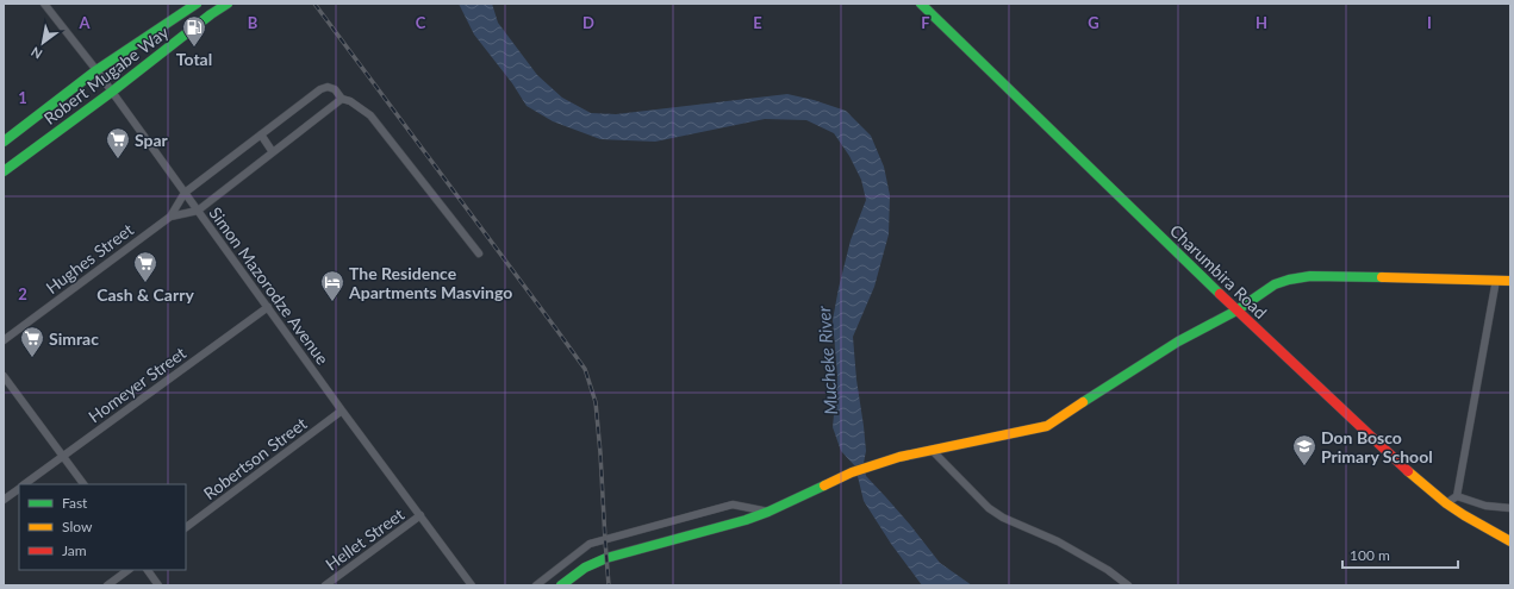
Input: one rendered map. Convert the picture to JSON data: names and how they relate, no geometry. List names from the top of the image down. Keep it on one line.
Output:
{"streets":{"main road":["Robert Mugabe Way","Charumbira Road"],"street":["Hughes Street","Simon Mazorodze Avenue","Homeyer Street","Robertson Street","Hellet Street"]},"crossings":[["Robert Mugabe Way","Simon Mazorodze Avenue"],["Simon Mazorodze Avenue","Homeyer Street"],["Simon Mazorodze Avenue","Robertson Street"],["Simon Mazorodze Avenue","Hellet Street"]],"water":["Mucheke River"],"places":{"fuel station":["Total"],"supermarket":["Spar","Cash & Carry","Simrac"],"hotel":["The Residence Apartments Masvingo"],"school or university":["Don Bosco Primary School"]},"legend":["Fast","Slow","Jam"],"scale_bar":"100 m","north":"bottom left","grid":{"columns":["A","B","C","D","E","F","G","H","I"],"rows":["1","2"]}}
